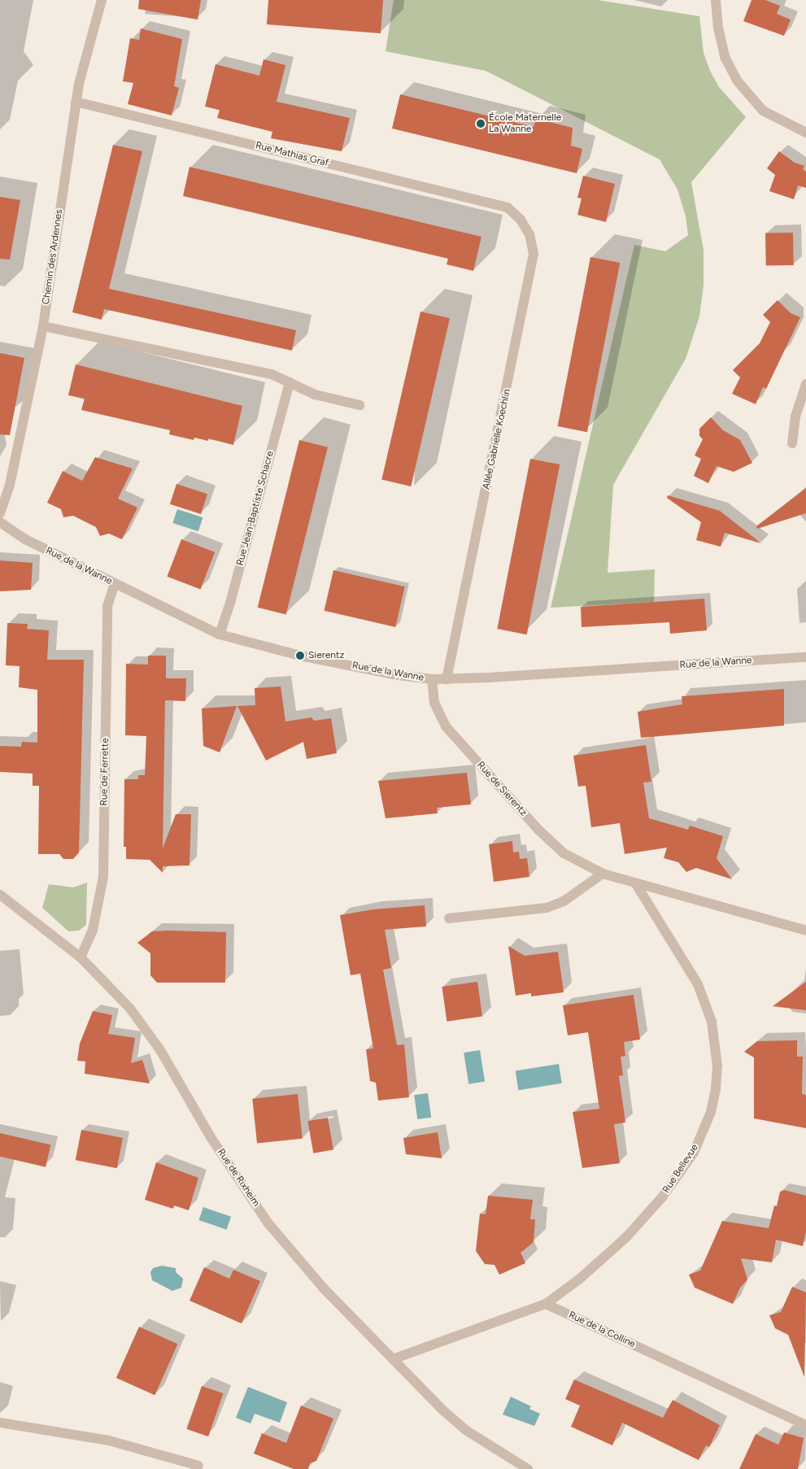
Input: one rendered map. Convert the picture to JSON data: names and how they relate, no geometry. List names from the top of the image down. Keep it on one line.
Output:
{"streets":{"street":["Rue Mathias Graf","Chemin des Ardennes","Allée Gabrielle Koechlin","Rue Jean-Baptiste Schacre","Rue de la Wanne","Rue de Ferrette","Rue de Sierentz","Rue Bellevue","Rue de Rixheim","Rue de la Colline"]},"crossings":[["Rue Mathias Graf","Chemin des Ardennes"],["Rue Mathias Graf","Allée Gabrielle Koechlin"],["Allée Gabrielle Koechlin","Rue de la Wanne"],["Rue Jean-Baptiste Schacre","Rue de la Wanne"],["Rue de la Wanne","Rue de Ferrette"],["Rue de la Wanne","Rue de Sierentz"],["Rue de Ferrette","Rue de Rixheim"],["Rue de Sierentz","Rue Bellevue"],["Rue Bellevue","Rue de la Colline"]],"places":["École Maternelle La Wanne","Sierentz"]}
